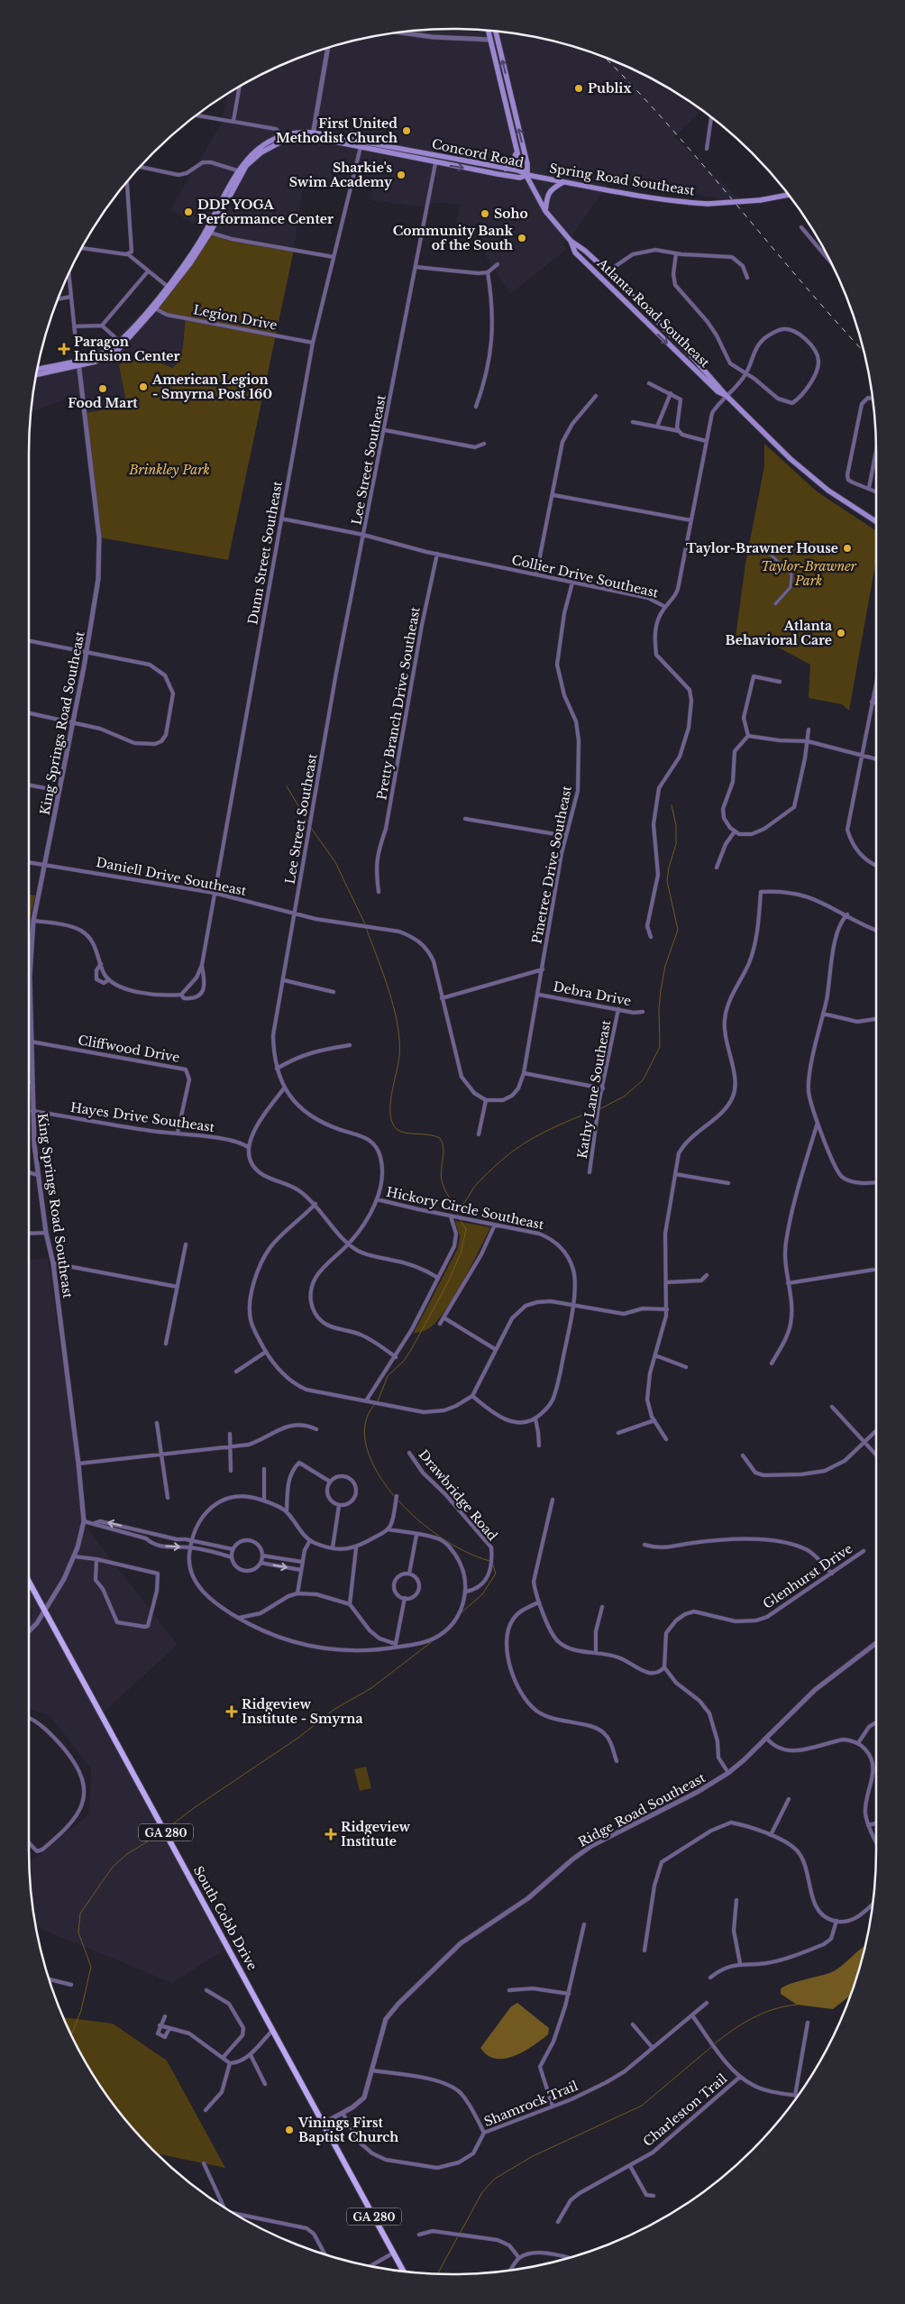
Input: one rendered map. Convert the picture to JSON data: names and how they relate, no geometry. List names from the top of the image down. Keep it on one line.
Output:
{"streets":{"main road":["Concord Road","Spring Road Southeast","Atlanta Road Southeast","GA 280","South Cobb Drive"],"street":["Legion Drive","Lee Street Southeast","Dunn Street Southeast","Collier Drive Southeast","Pretty Branch Drive Southeast","King Springs Road Southeast","Pinetree Drive Southeast","Daniell Drive Southeast","Debra Drive","Cliffwood Drive","Kathy Lane Southeast","Hayes Drive Southeast","Hickory Circle Southeast","Drawbridge Road","Glenhurst Drive","Ridge Road Southeast","Shamrock Trail","Charleston Trail"]},"crossings":[["Concord Road","Spring Road Southeast"],["Concord Road","Atlanta Road Southeast"],["Concord Road","Lee Street Southeast"],["Concord Road","Dunn Street Southeast"],["Spring Road Southeast","Atlanta Road Southeast"],["Atlanta Road Southeast","Collier Drive Southeast"],["Legion Drive","Dunn Street Southeast"],["Lee Street Southeast","Collier Drive Southeast"],["Lee Street Southeast","Daniell Drive Southeast"],["Lee Street Southeast","Hickory Circle Southeast"],["Dunn Street Southeast","Collier Drive Southeast"],["Dunn Street Southeast","King Springs Road Southeast"],["Dunn Street Southeast","Daniell Drive Southeast"],["Collier Drive Southeast","Pretty Branch Drive Southeast"],["Collier Drive Southeast","Pinetree Drive Southeast"],["King Springs Road Southeast","Daniell Drive Southeast"],["King Springs Road Southeast","Cliffwood Drive"],["King Springs Road Southeast","Hayes Drive Southeast"],["King Springs Road Southeast","South Cobb Drive"],["Pinetree Drive Southeast","Daniell Drive Southeast"],["Pinetree Drive Southeast","Debra Drive"],["Debra Drive","Kathy Lane Southeast"],["Cliffwood Drive","Hayes Drive Southeast"],["Ridge Road Southeast","South Cobb Drive"],["Ridge Road Southeast","Shamrock Trail"]],"parks":["Brinkley Park","Taylor-Brawner Park"],"places":{"other":["Publix","First United Methodist Church","Sharkie's Swim Academy","DDP YOGA Performance Center","Soho","Community Bank of the South","American Legion - Smyrna Post 160","Food Mart","Taylor-Brawner House","Atlanta Behavioral Care","Vinings First Baptist Church"],"health":["Paragon Infusion Center","Ridgeview Institute - Smyrna","Ridgeview Institute"]}}
